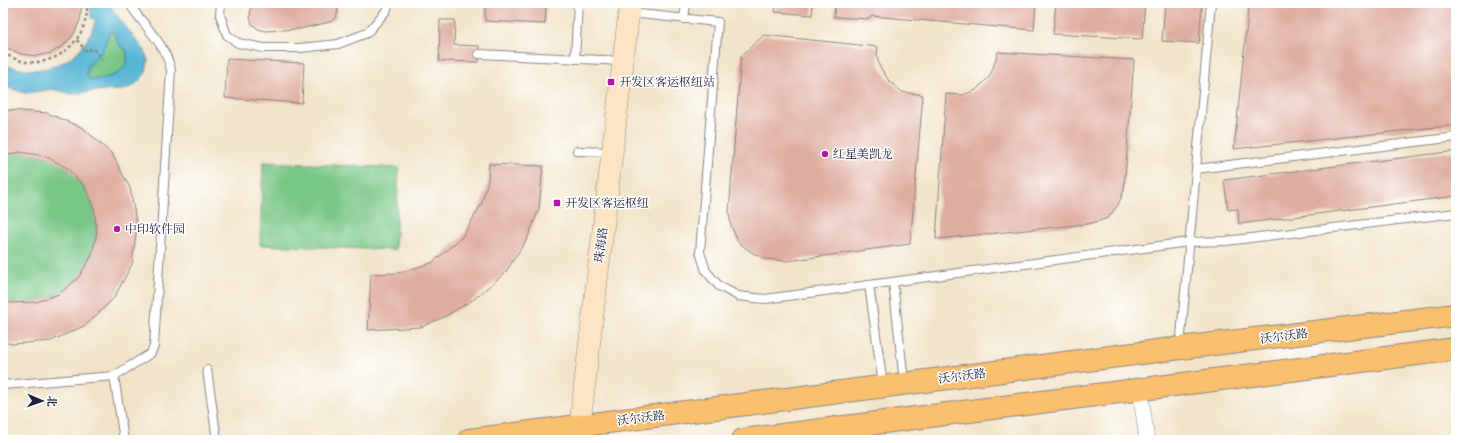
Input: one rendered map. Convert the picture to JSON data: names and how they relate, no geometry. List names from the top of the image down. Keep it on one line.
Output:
{"streets":{"highway":["沃尔沃路"],"main road":["珠海路"]},"crossings":[["珠海路","沃尔沃路"]],"places":{"transit":["开发区客运枢纽站","开发区客运枢纽"],"other":["红星美凯龙","中印软件园"]},"north":"right"}
